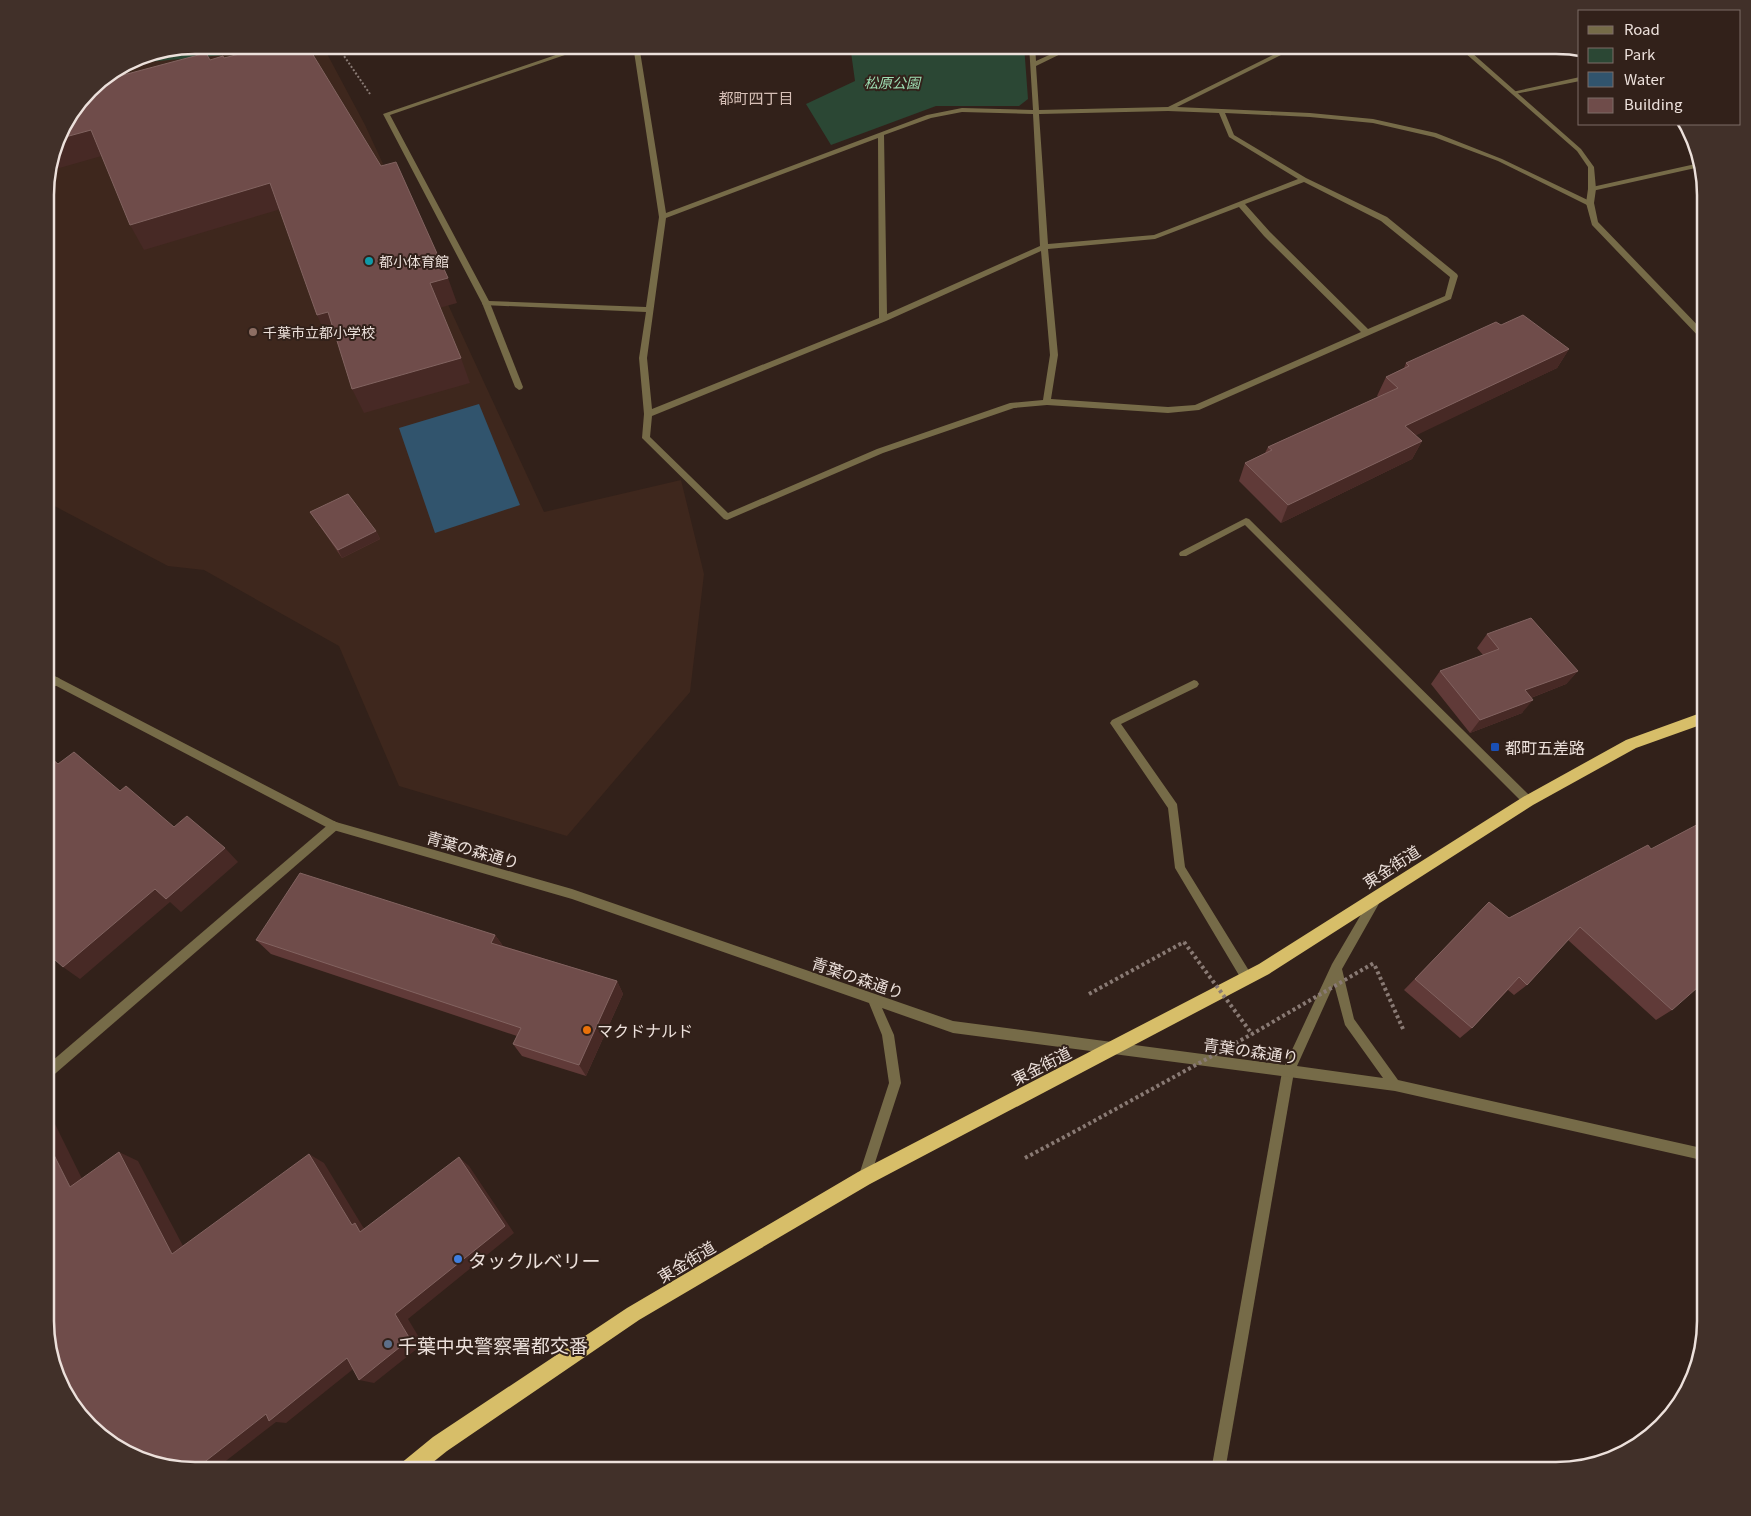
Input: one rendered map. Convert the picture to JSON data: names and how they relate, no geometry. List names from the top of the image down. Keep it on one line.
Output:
{"streets":{"highway":["東金街道"],"street":["青葉の森通り"]},"crossings":[["青葉の森通り","東金街道"]],"districts":["都町四丁目"],"parks":["松原公園"],"places":{"other":["都小体育館","千葉市立都小学校","マクドナルド","タックルベリー","千葉中央警察署都交番"],"transit":["都町五差路"]},"legend":["Road","Park","Water","Building"]}
